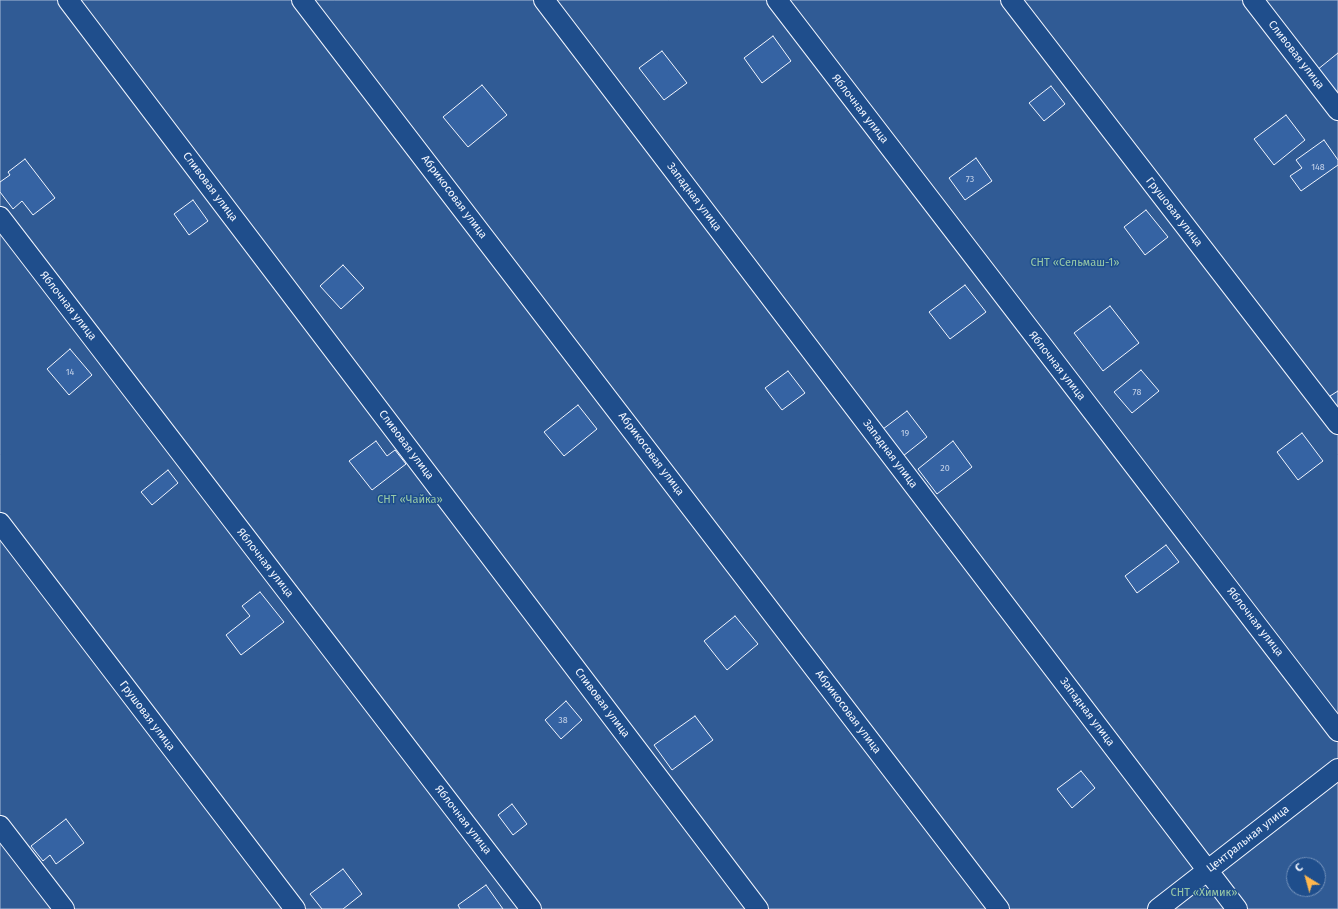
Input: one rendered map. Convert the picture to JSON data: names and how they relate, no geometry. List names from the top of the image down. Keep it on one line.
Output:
{"streets":{"street":["Сливовая улица","Яблочная улица","Абрикосовая улица","Западная улица","Грушовая улица","Центральная улица"]},"crossings":[["Западная улица","Центральная улица"]],"parks":["СНТ «Сельмаш-1»","СНТ «Чайка»","СНТ «Химик»"],"house_numbers":["148","73","14","78","19","20","38"],"north":"top left"}
